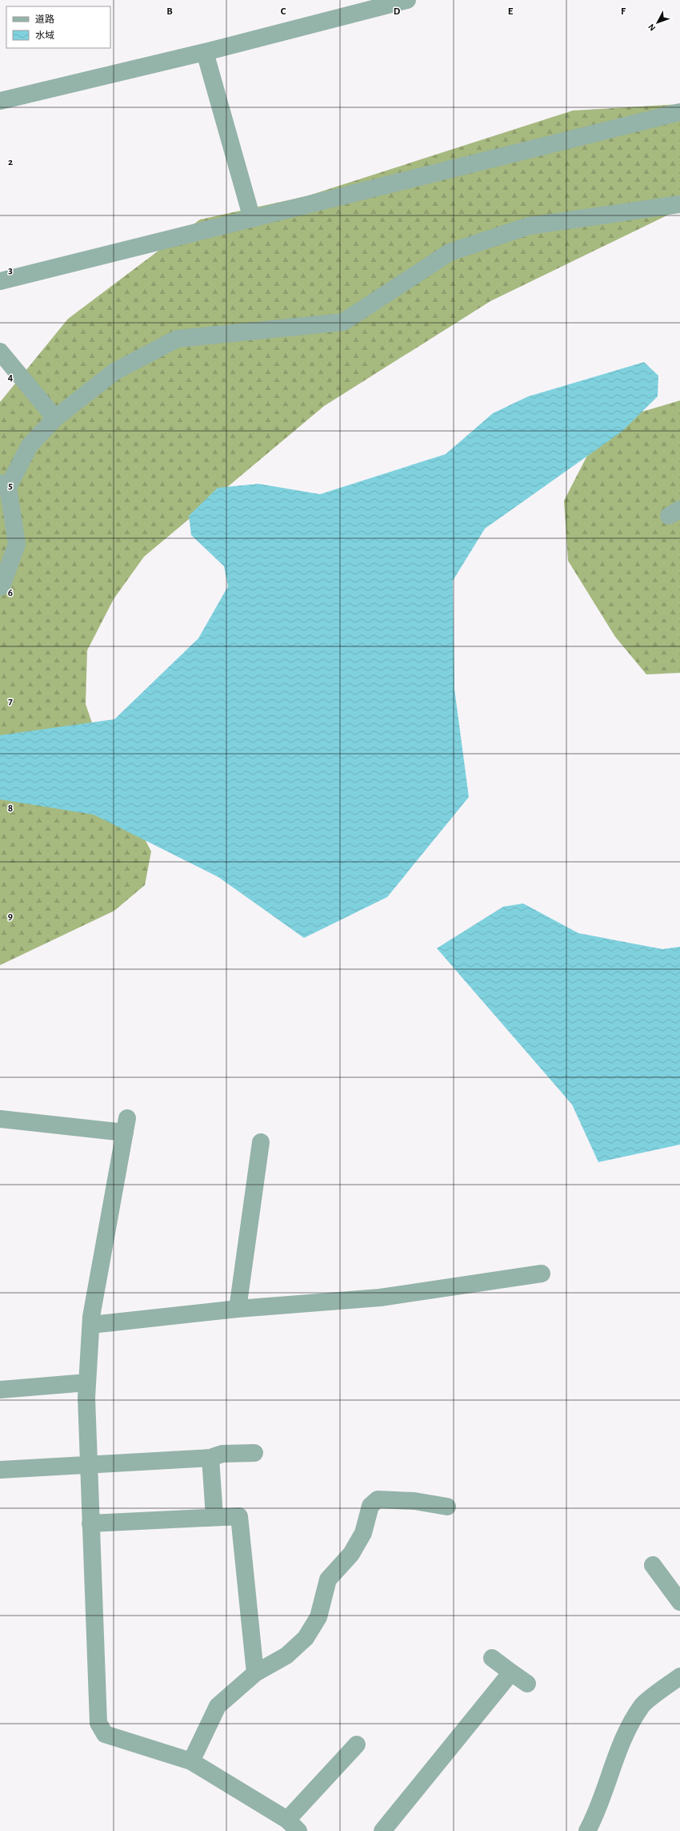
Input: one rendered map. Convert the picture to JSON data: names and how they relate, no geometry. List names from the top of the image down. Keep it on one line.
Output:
{"legend":["道路","水域"],"north":"bottom left","grid":{"columns":["B","C","D","E","F"],"rows":["2","3","4","5","6","7","8","9"]}}
